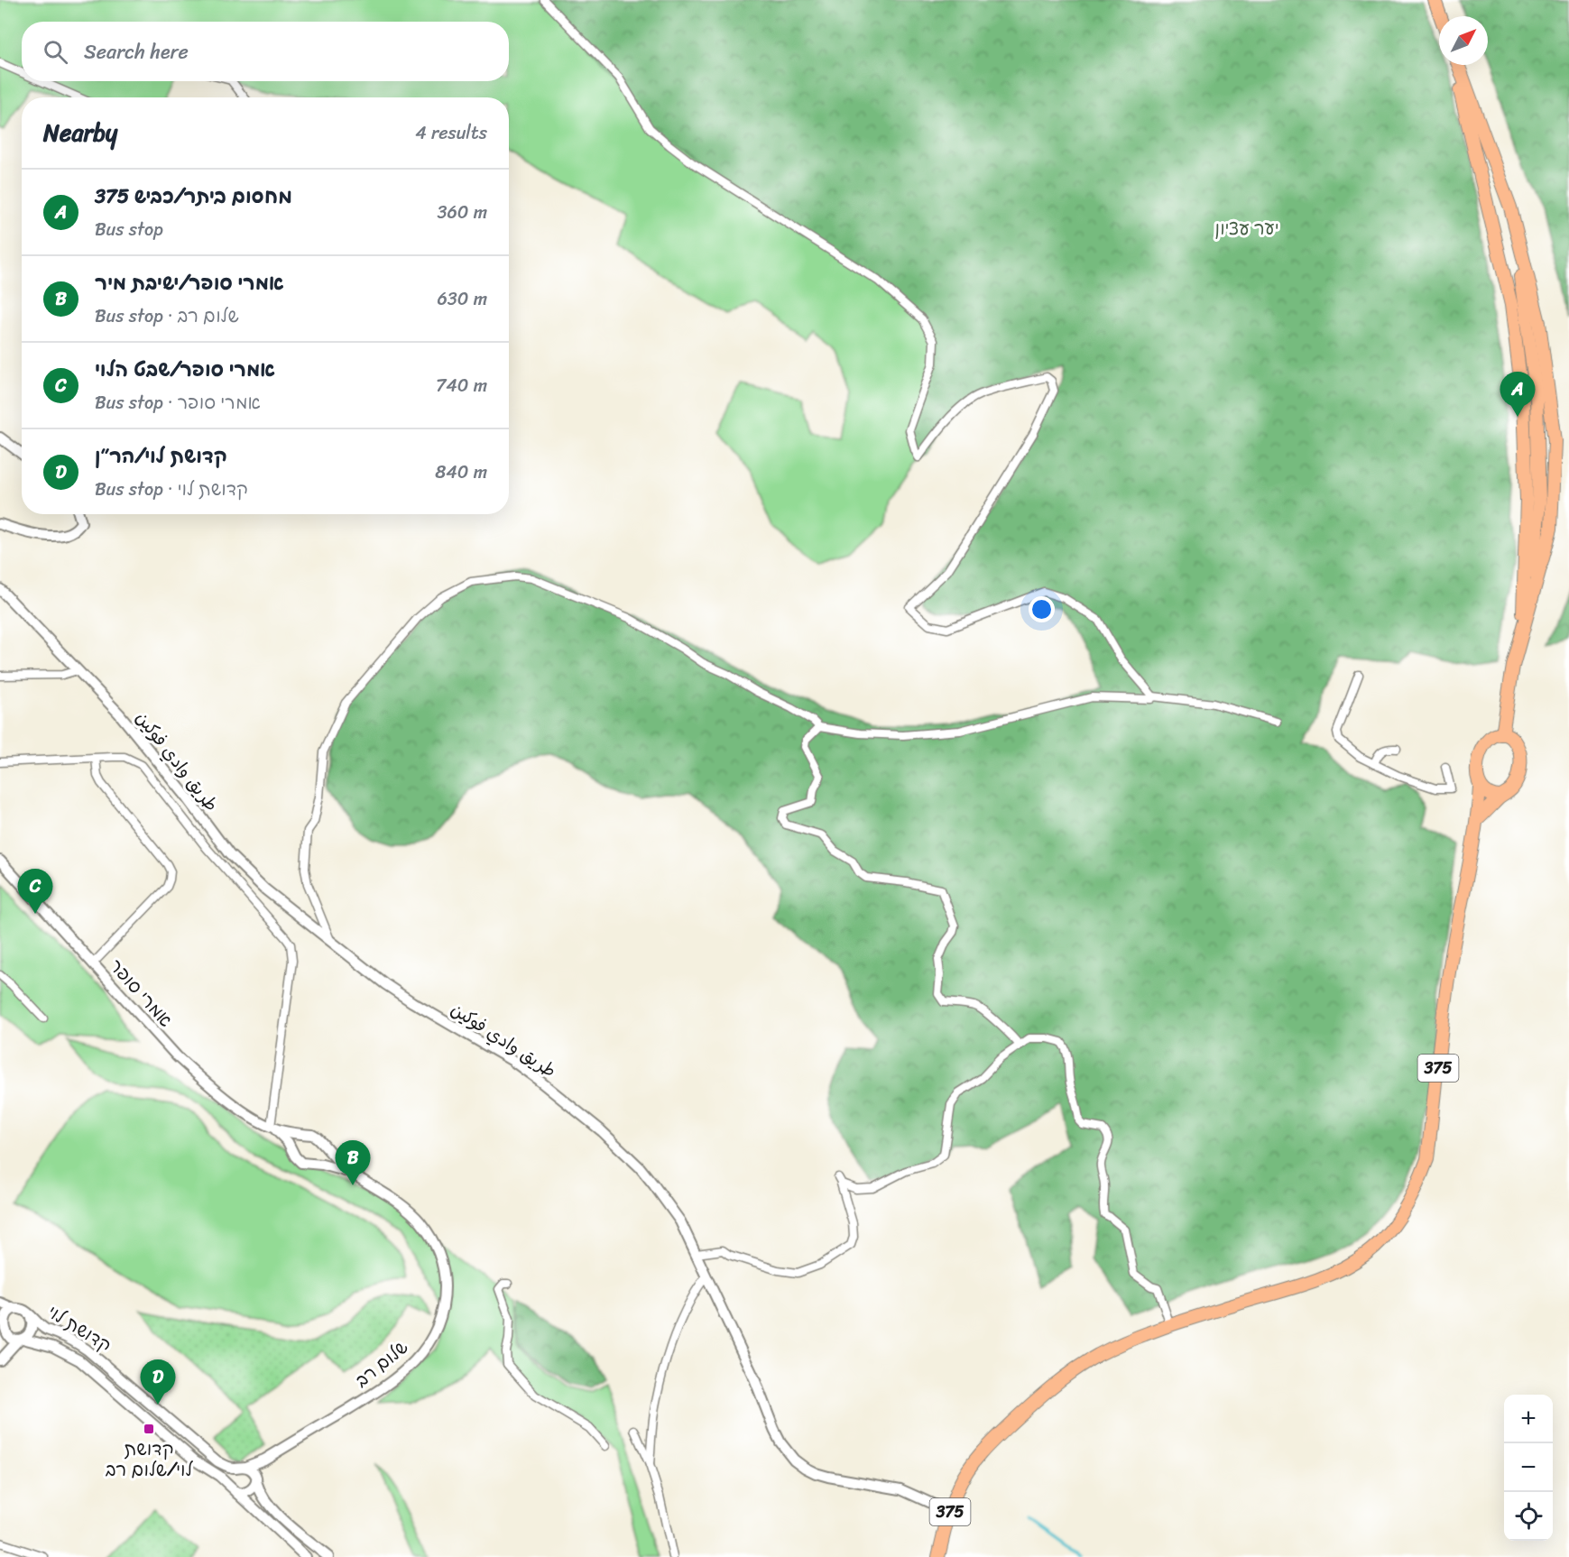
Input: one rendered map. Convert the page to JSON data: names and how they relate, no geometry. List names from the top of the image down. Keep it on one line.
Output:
{"streets":{"main road":["375"],"street":["طريق وادي فوکين","אמרי סופר","קדושת לוי","שלום רב"]},"crossings":[["طريق وادي فوکين","375"],["קדושת לוי","שלום רב"]],"parks":["יער עציון"],"places":{"transit":["קדושת לוי/שלום רב"]},"north":"top right","page":{"search":"Search here","heading":["Nearby","4 results"],"list":[{"mark":"A","name":"מחסום ביתר/כביש 375","note":"Bus stop","value":"360 m"},{"mark":"B","name":"אמרי סופר/ישיבת מיר","note":"Bus stop · שלום רב","value":"630 m"},{"mark":"C","name":"אמרי סופר/שבט הלוי","note":"Bus stop · אמרי סופר","value":"740 m"},{"mark":"D","name":"קדושת לוי/הר״ן","note":"Bus stop · קדושת לוי","value":"840 m"}],"pins":["A","C","B","D"],"map_buttons":["+","−"]}}
